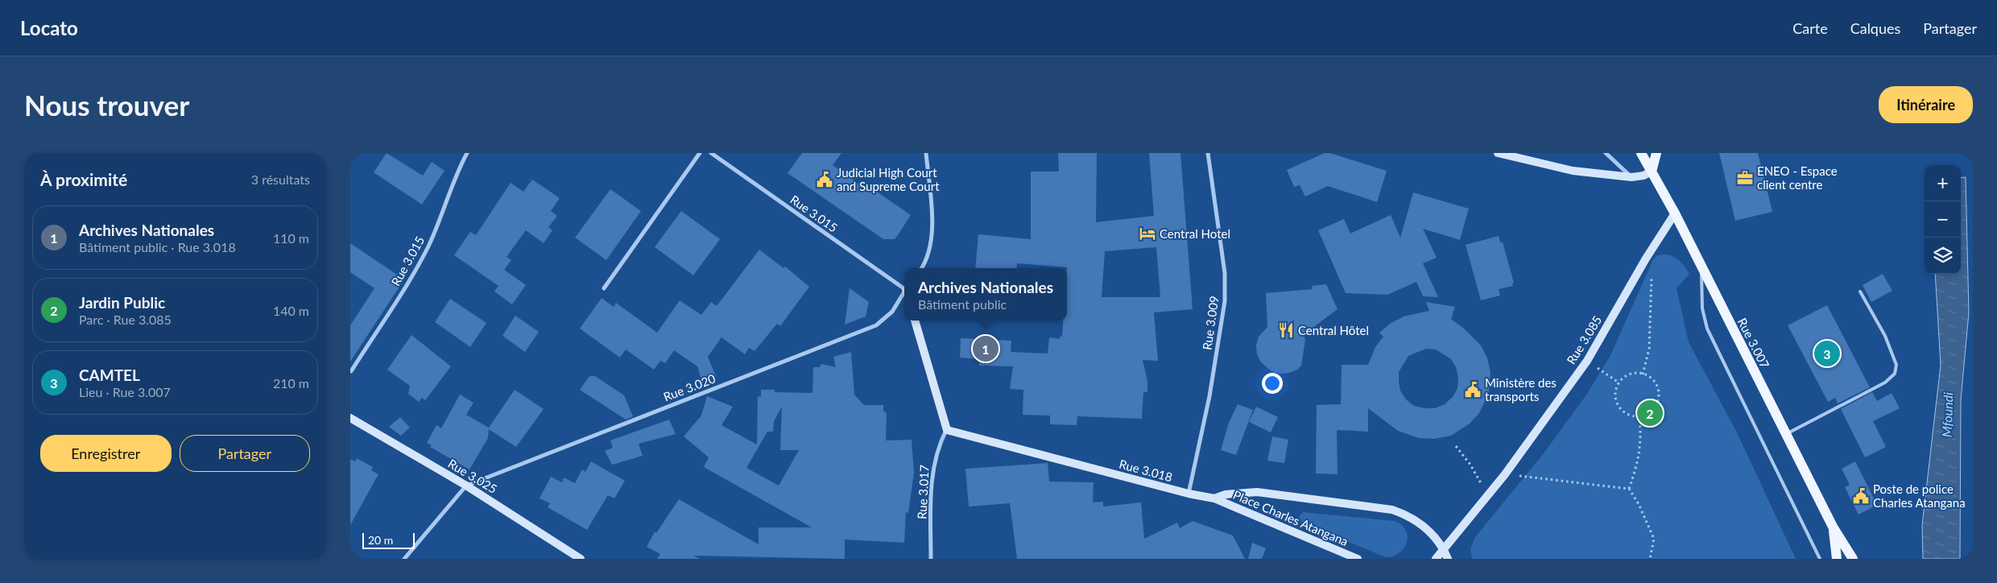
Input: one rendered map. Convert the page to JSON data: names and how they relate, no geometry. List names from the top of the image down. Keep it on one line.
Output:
{"streets":{"main road":["Rue 3.007"],"street":["Rue 3.015","Rue 3.009","Rue 3.085","Rue 3.020","Rue 3.018","Rue 3.025","Rue 3.017","Place Charles Atangana"]},"crossings":[["Rue 3.009","Rue 3.018"],["Rue 3.085","Rue 3.007"],["Rue 3.085","Rue 3.018"],["Rue 3.020","Rue 3.025"],["Rue 3.018","Rue 3.017"],["Rue 3.018","Place Charles Atangana"]],"water":["Mfoundi"],"places":{"office":["ENEO - Espace client centre"],"public building":["Judicial High Court and Supreme Court","Ministère des transports","Poste de police Charles Atangana"],"hotel":["Central Hotel"],"restaurant":["Central Hôtel"]},"scale_bar":"20 m","page":{"header":"Locato","nav":["Carte","Calques","Partager"],"buttons":["Itinéraire",["Enregistrer","Partager"]],"title":"Nous trouver","heading":["À proximité","3 résultats"],"map_buttons":["+","−"],"list":[{"mark":"1","name":"Archives Nationales","note":"Bâtiment public · Rue 3.018","value":"110 m"},{"mark":"2","name":"Jardin Public","note":"Parc · Rue 3.085","value":"140 m"},{"mark":"3","name":"CAMTEL","note":"Lieu · Rue 3.007","value":"210 m"}],"popup":["Archives Nationales","Bâtiment public"],"pins":["1","3","2"],"scale":"20 m"}}
